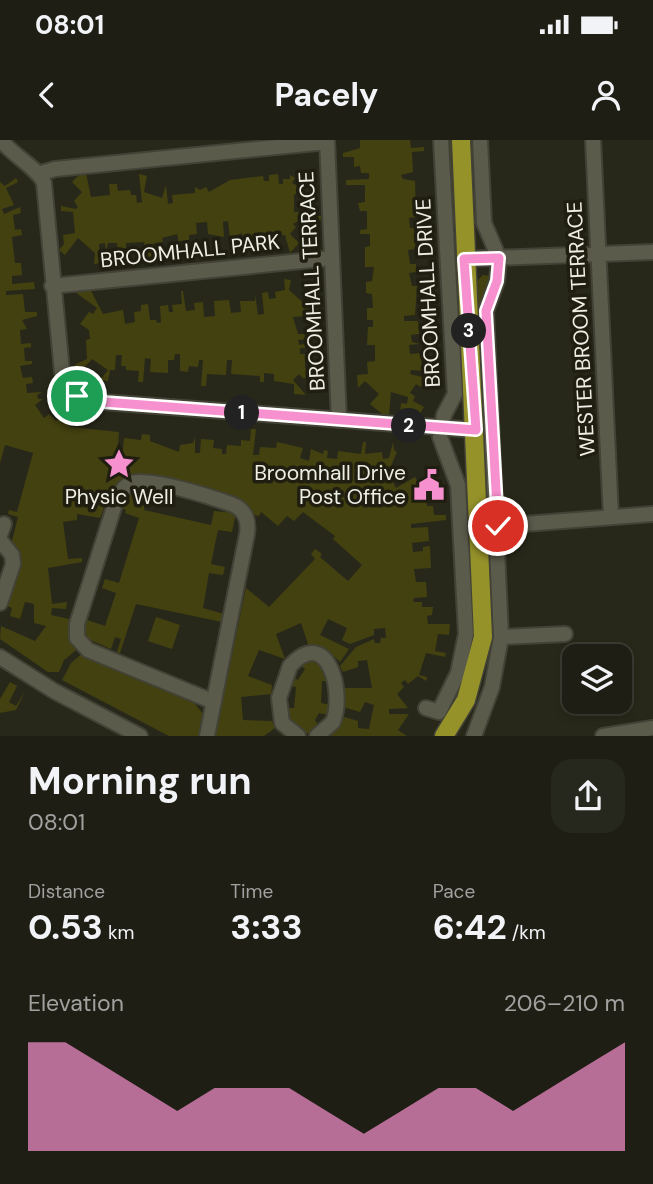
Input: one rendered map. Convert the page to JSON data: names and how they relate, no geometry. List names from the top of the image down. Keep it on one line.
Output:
{"streets":{"street":["BROOMHALL PARK","BROOMHALL TERRACE","BROOMHALL DRIVE","WESTER BROOM TERRACE"]},"crossings":[["BROOMHALL PARK","BROOMHALL TERRACE"]],"places":{"place":["Physic Well"],"public building":["Broomhall Drive Post Office"]},"page":{"status":"08:01","header":"Pacely","pins":["3","1","2"],"heading":["Morning run","08:01"],"stats":[["Distance","0.53 km"],["Time","3:33"],["Pace","6:42 /km"]],"chart":["Elevation","206–210 m"]}}
